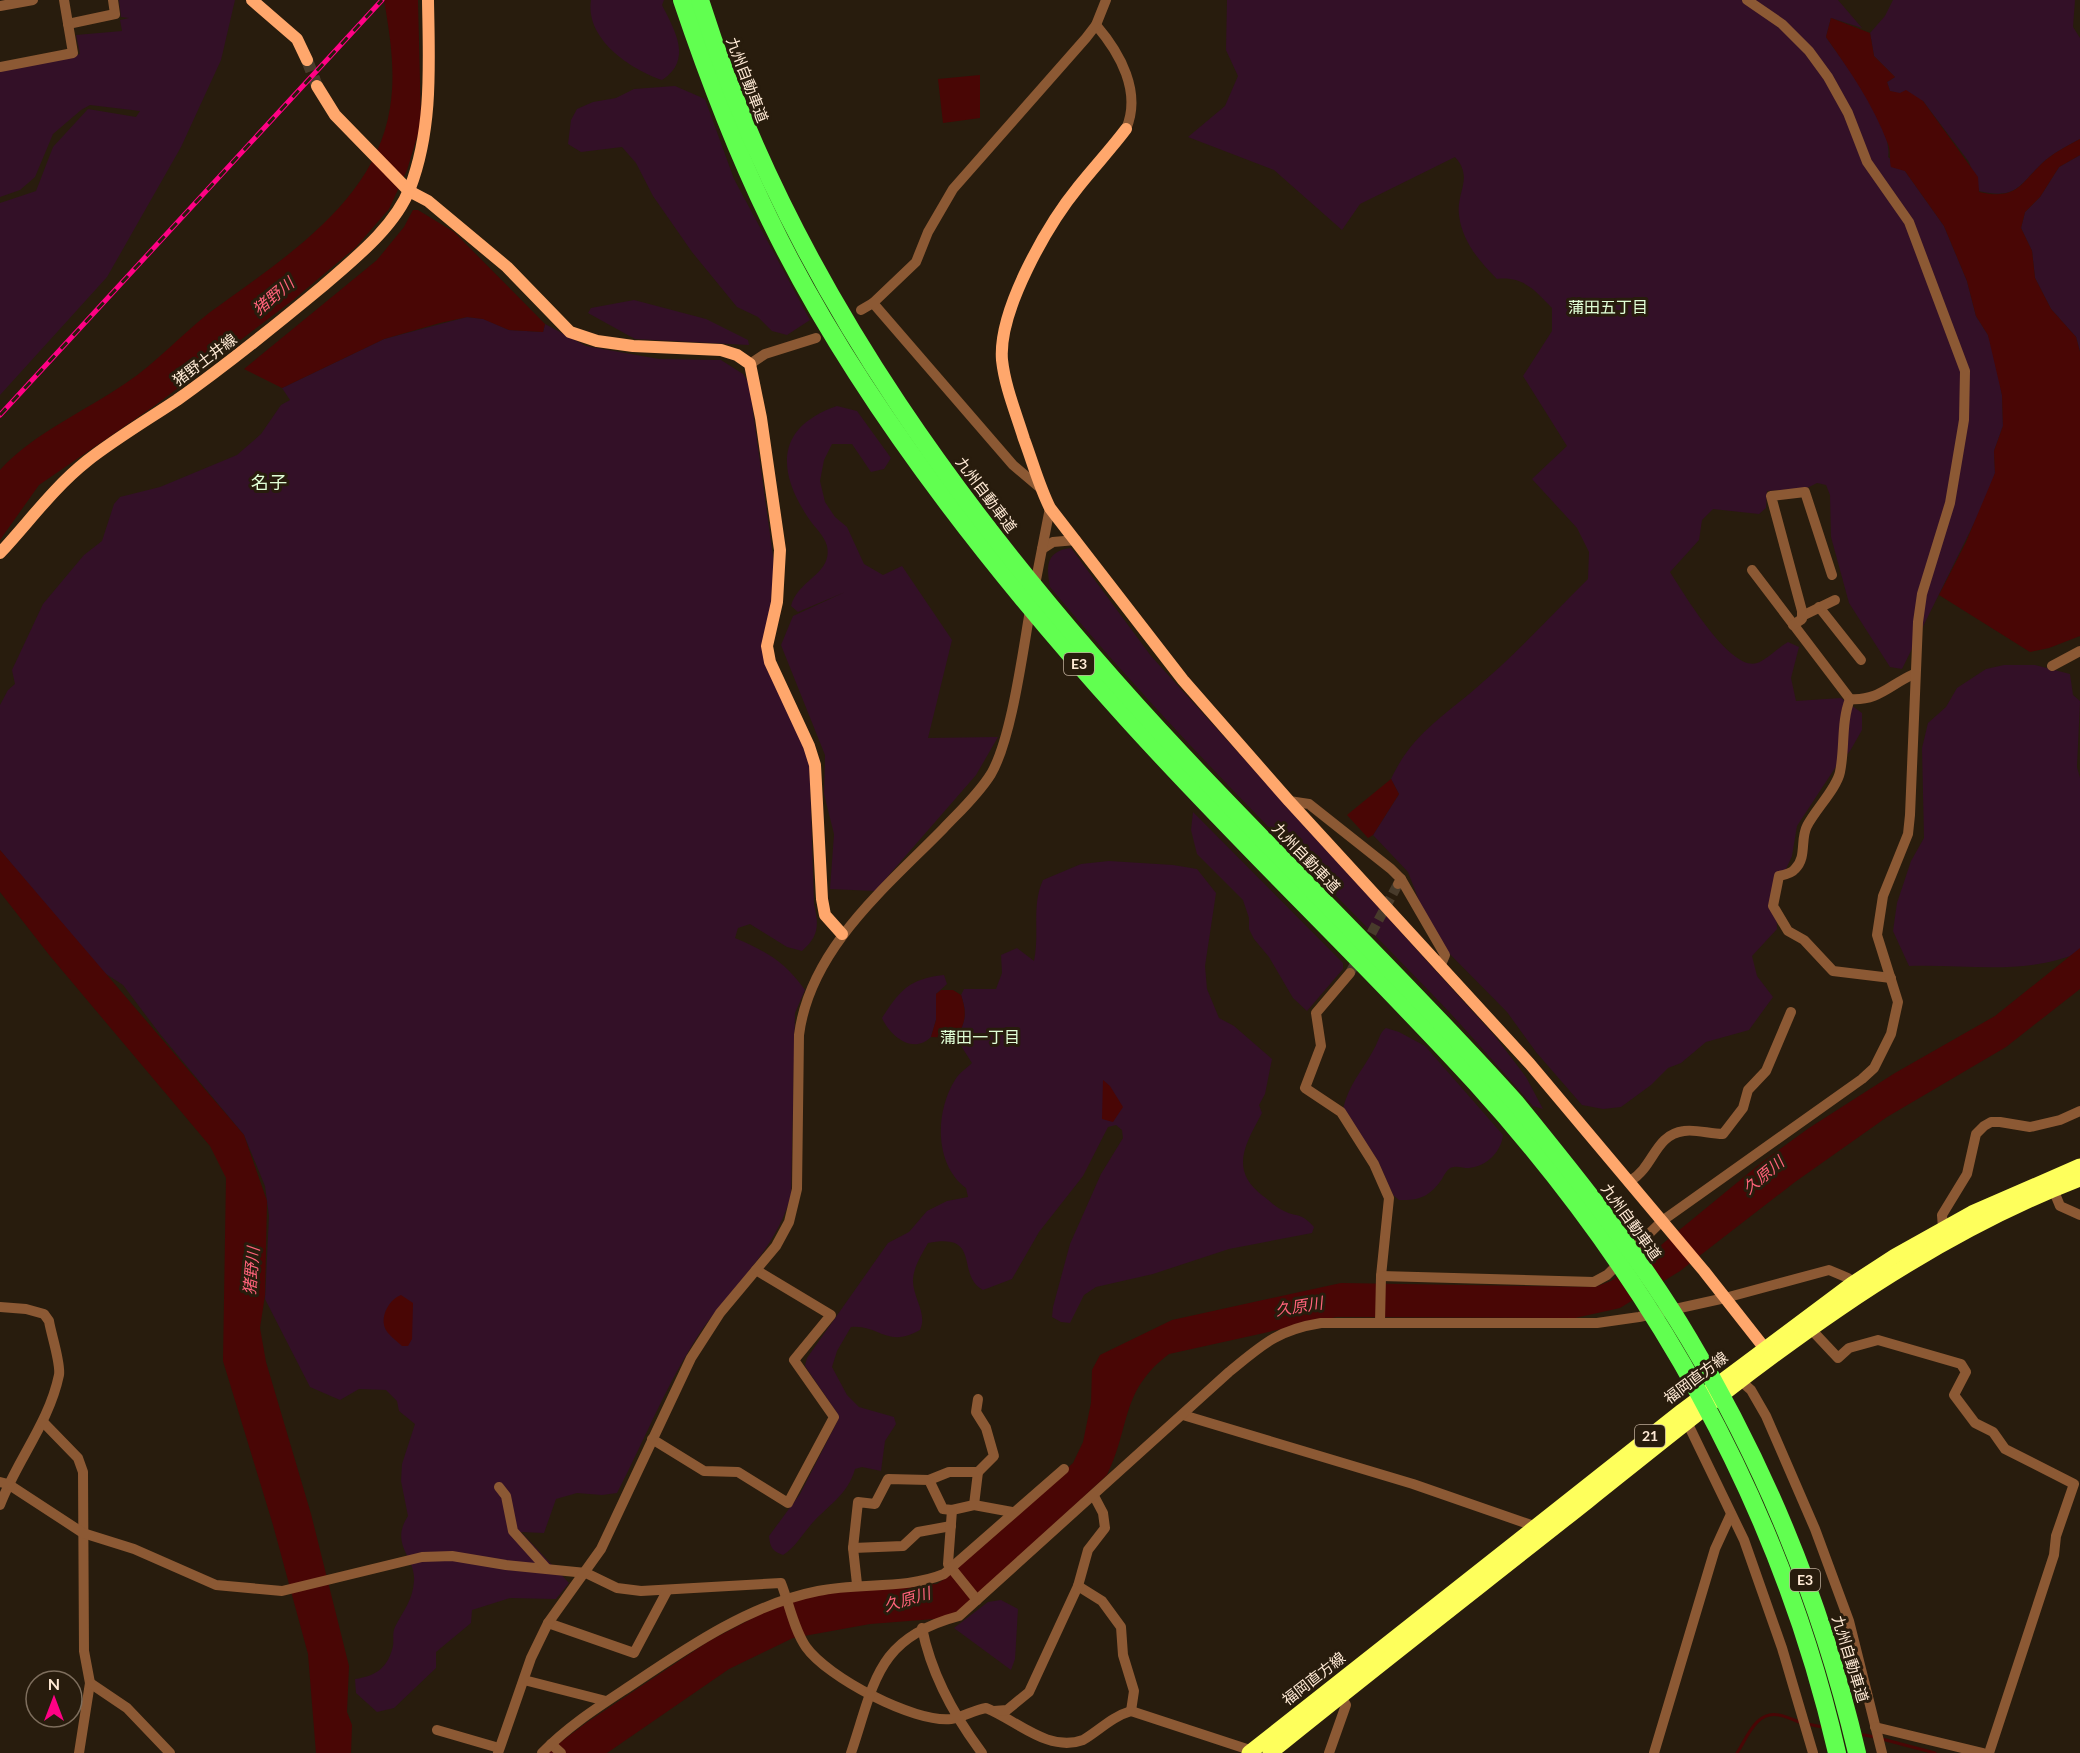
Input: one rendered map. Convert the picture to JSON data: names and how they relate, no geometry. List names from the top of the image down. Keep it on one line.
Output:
{"streets":{"highway":["九州自動車道","E3"],"main road":["福岡直方線","21"],"street":["猪野土井線"]},"districts":["蒲田五丁目","名子","蒲田一丁目"],"water":["猪野川","久原川"],"north":"top"}
